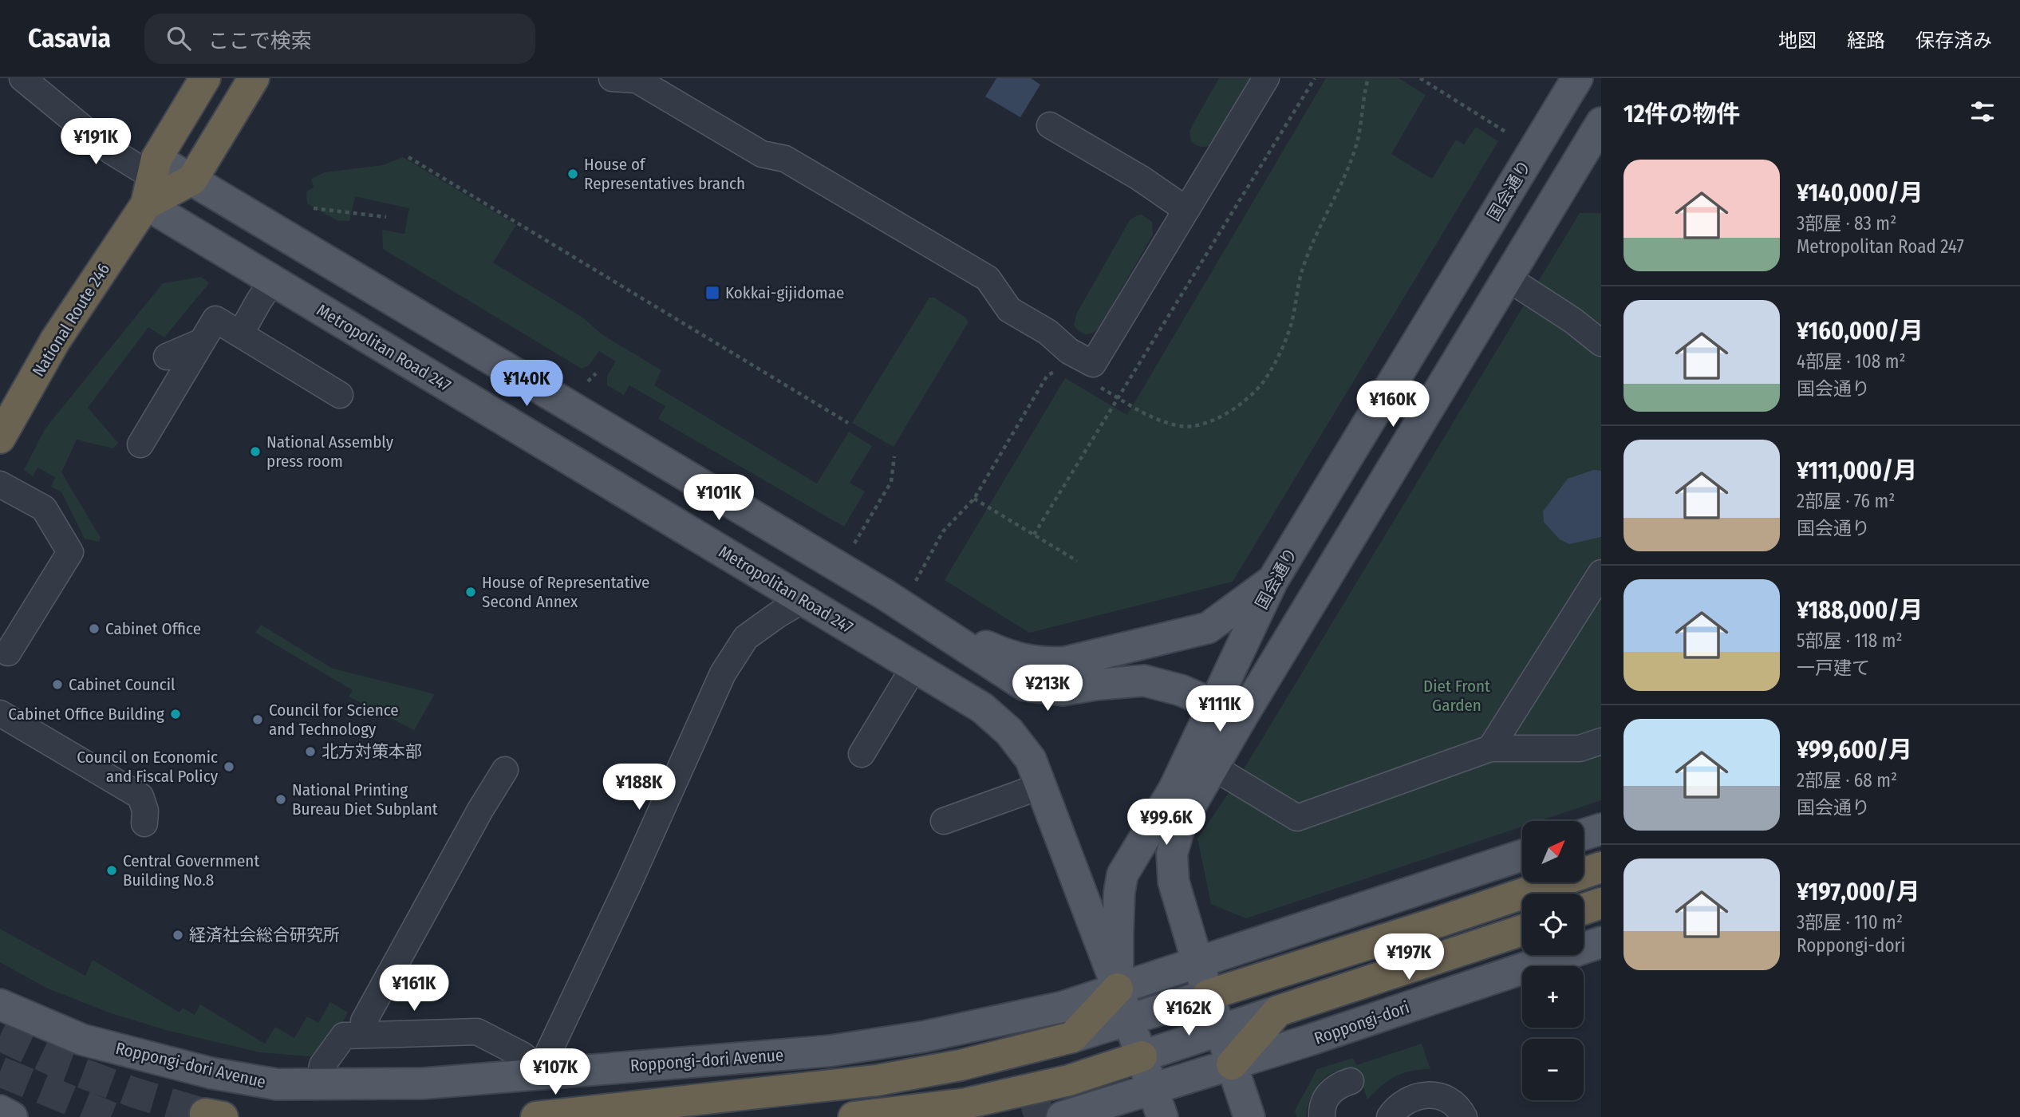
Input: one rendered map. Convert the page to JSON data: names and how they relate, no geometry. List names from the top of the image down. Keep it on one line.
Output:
{"streets":{"highway":["National Route 246"],"main road":["国会通り","Metropolitan Road 247","Roppongi-dori","Roppongi-dori Avenue"]},"crossings":[["国会通り","Metropolitan Road 247"],["国会通り","Roppongi-dori"],["国会通り","Roppongi-dori Avenue"],["National Route 246","Metropolitan Road 247"],["Metropolitan Road 247","Roppongi-dori Avenue"]],"parks":["Diet Front Garden"],"places":{"other":["House of Representatives branch","National Assembly press room","House of Representative Second Annex","Cabinet Office","Cabinet Council","Cabinet Office Building","Council for Science and Technology","北方対策本部","Council on Economic and Fiscal Policy","National Printing Bureau Diet Subplant","Central Government Building No.8","経済社会総合研究所"],"transit":["Kokkai-gijidomae"]},"north":"top right","page":{"header":"Casavia","search":"ここで検索","nav":["地図","経路","保存済み"],"heading":"12件の物件","price":["¥191K","¥140K","¥160K","¥101K","¥213K","¥111K","¥188K","¥99.6K","¥197K","¥161K","¥162K","¥107K"],"list":[{"name":"¥140,000/月","note":"3部屋 · 83 m² · Metropolitan Road 247"},{"name":"¥160,000/月","note":"4部屋 · 108 m² · 国会通り"},{"name":"¥111,000/月","note":"2部屋 · 76 m² · 国会通り"},{"name":"¥188,000/月","note":"5部屋 · 118 m² · 一戸建て"},{"name":"¥99,600/月","note":"2部屋 · 68 m² · 国会通り"},{"name":"¥197,000/月","note":"3部屋 · 110 m² · Roppongi-dori"}],"map_buttons":["+","−"]}}
